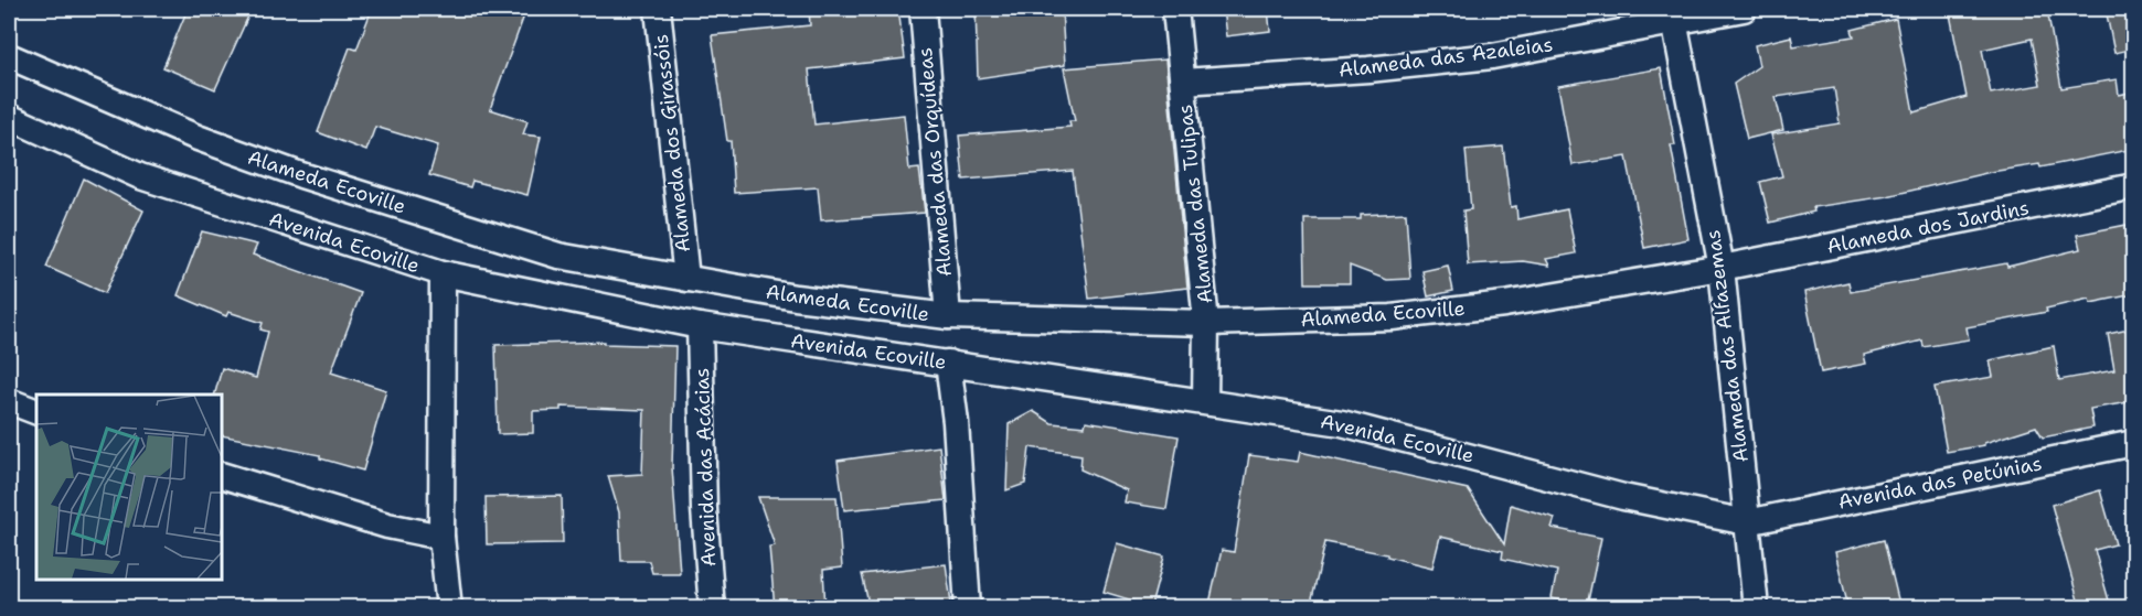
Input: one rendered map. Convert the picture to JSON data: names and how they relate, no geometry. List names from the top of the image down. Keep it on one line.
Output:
{"streets":{"street":["Alameda das Azaleias","Alameda dos Girassóis","Alameda das Orquídeas","Alameda Ecoville","Alameda das Tulipas","Alameda dos Jardins","Avenida Ecoville","Alameda das Alfazemas","Avenida das Acácias","Avenida das Petúnias"]},"crossings":[["Alameda das Azaleias","Alameda das Tulipas"],["Alameda das Azaleias","Alameda das Alfazemas"],["Alameda dos Girassóis","Alameda Ecoville"],["Alameda das Orquídeas","Alameda Ecoville"],["Alameda Ecoville","Alameda das Tulipas"],["Alameda Ecoville","Alameda dos Jardins"],["Alameda Ecoville","Alameda das Alfazemas"],["Alameda das Tulipas","Avenida Ecoville"],["Alameda dos Jardins","Alameda das Alfazemas"],["Avenida Ecoville","Alameda das Alfazemas"],["Avenida Ecoville","Avenida das Acácias"],["Avenida Ecoville","Avenida das Petúnias"],["Alameda das Alfazemas","Avenida das Petúnias"]]}
